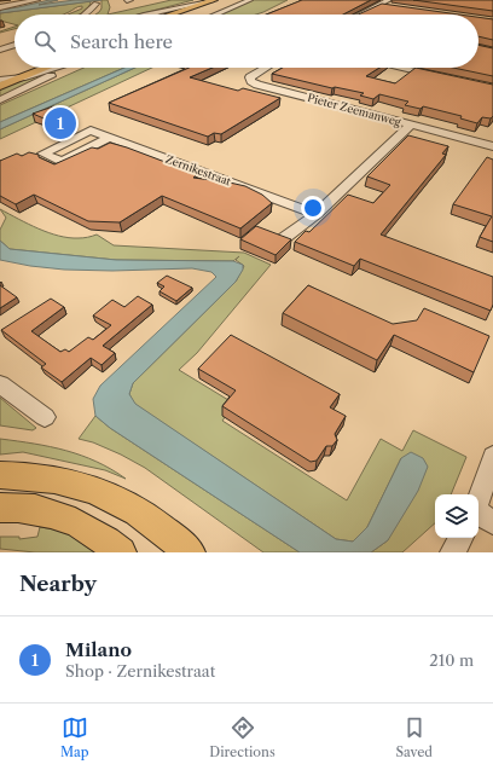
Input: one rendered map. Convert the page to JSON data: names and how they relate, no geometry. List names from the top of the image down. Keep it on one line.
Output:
{"streets":{"street":["Pieter Zeemanweg","Zernikestraat"]},"page":{"search":"Search here","pins":"1","heading":"Nearby","list":[{"mark":"1","name":"Milano","note":"Shop · Zernikestraat","value":"210 m"}],"nav":["Map","Directions","Saved"]}}
